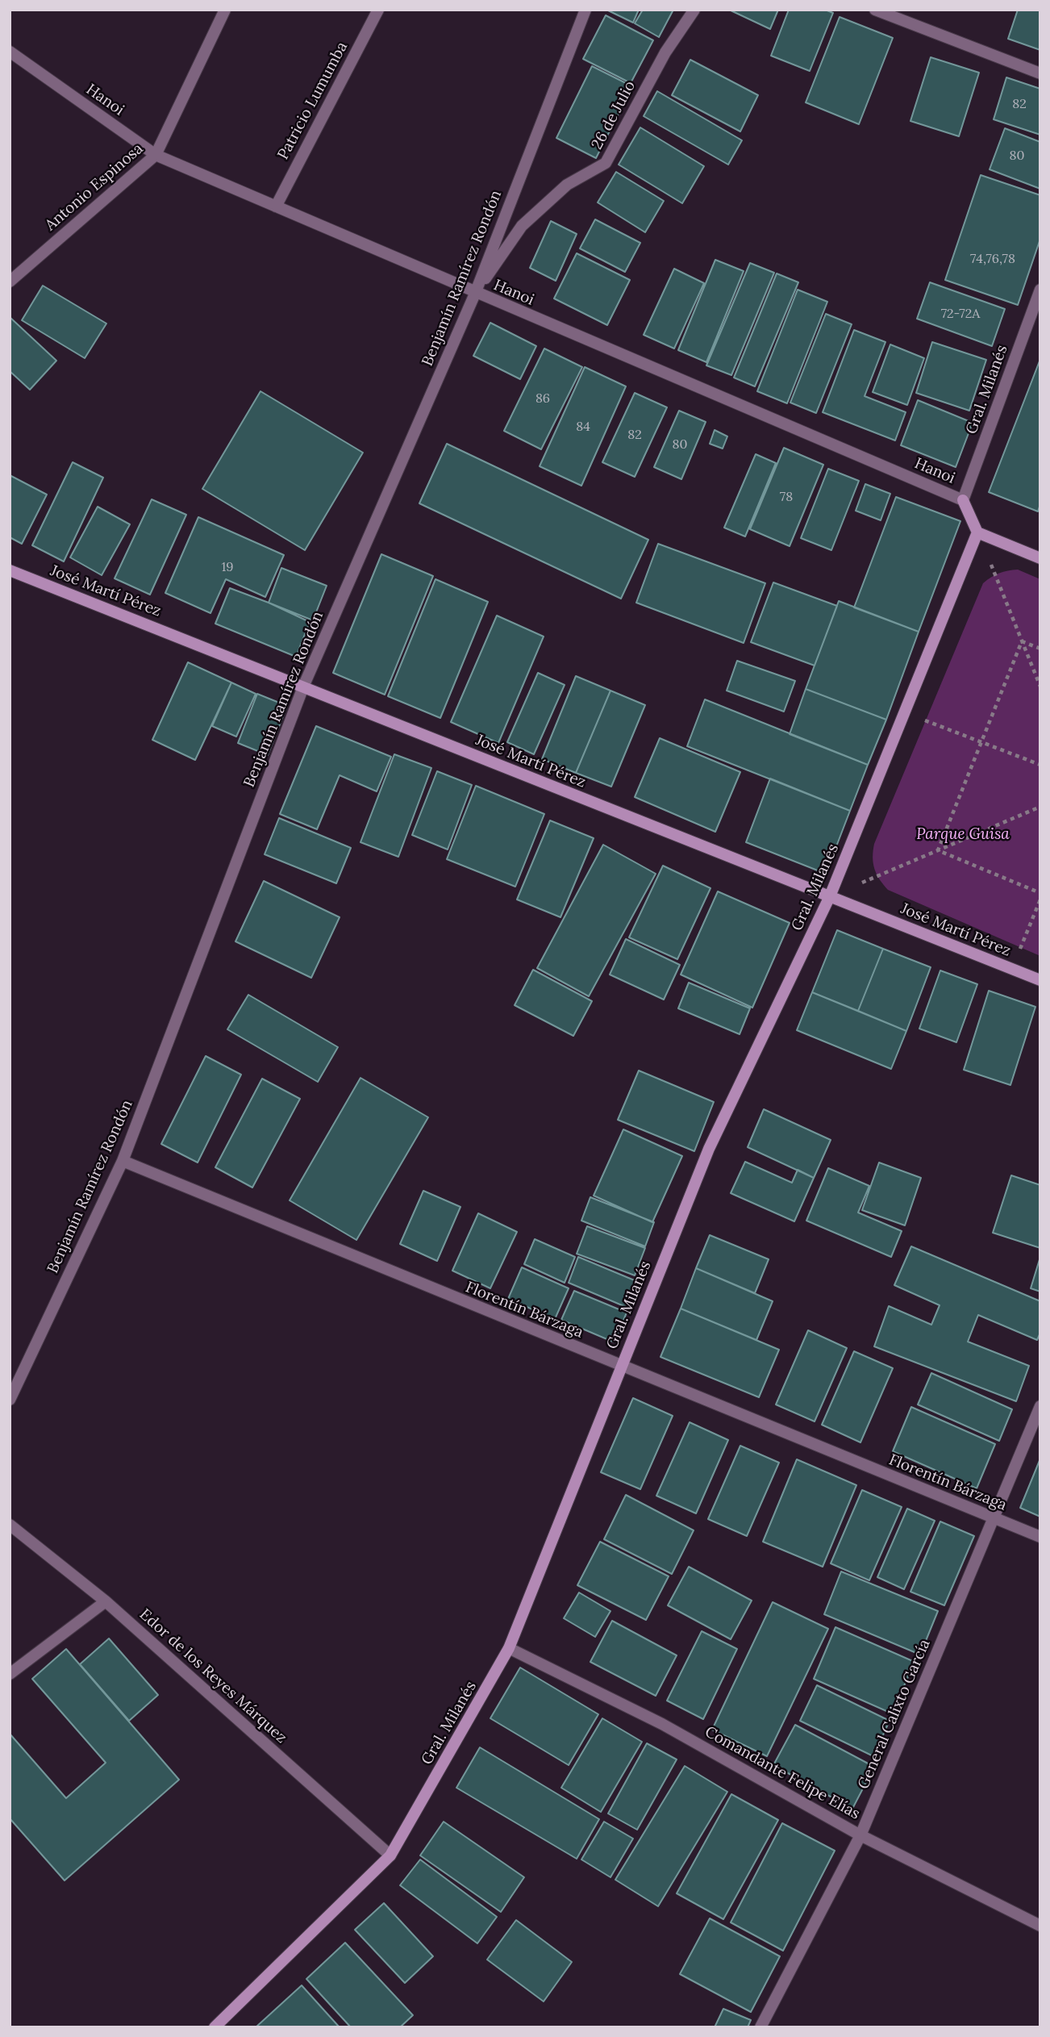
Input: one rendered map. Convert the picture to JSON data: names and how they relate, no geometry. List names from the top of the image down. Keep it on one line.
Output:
{"streets":{"street":["Hanoi","Patricio Lumumba","26 de Julio","Antonio Espinosa","Benjamín Ramírez Rondón","Gral. Milanés","José Martí Pérez","Florentín Bárzaga","Edor de los Reyes Márquez","General Calixto García","Comandante Felipe Elías"]},"crossings":[["Hanoi","Patricio Lumumba"],["Hanoi","26 de Julio"],["Hanoi","Antonio Espinosa"],["Hanoi","Benjamín Ramírez Rondón"],["Hanoi","Gral. Milanés"],["26 de Julio","Benjamín Ramírez Rondón"],["Benjamín Ramírez Rondón","José Martí Pérez"],["Benjamín Ramírez Rondón","Florentín Bárzaga"],["Gral. Milanés","José Martí Pérez"],["Gral. Milanés","Florentín Bárzaga"],["Gral. Milanés","Edor de los Reyes Márquez"],["Gral. Milanés","Comandante Felipe Elías"],["Florentín Bárzaga","General Calixto García"],["General Calixto García","Comandante Felipe Elías"]],"parks":["Parque Guisa"],"house_numbers":["82","80","74,76,78","72-72A","86","84","82","80","78","19"]}
